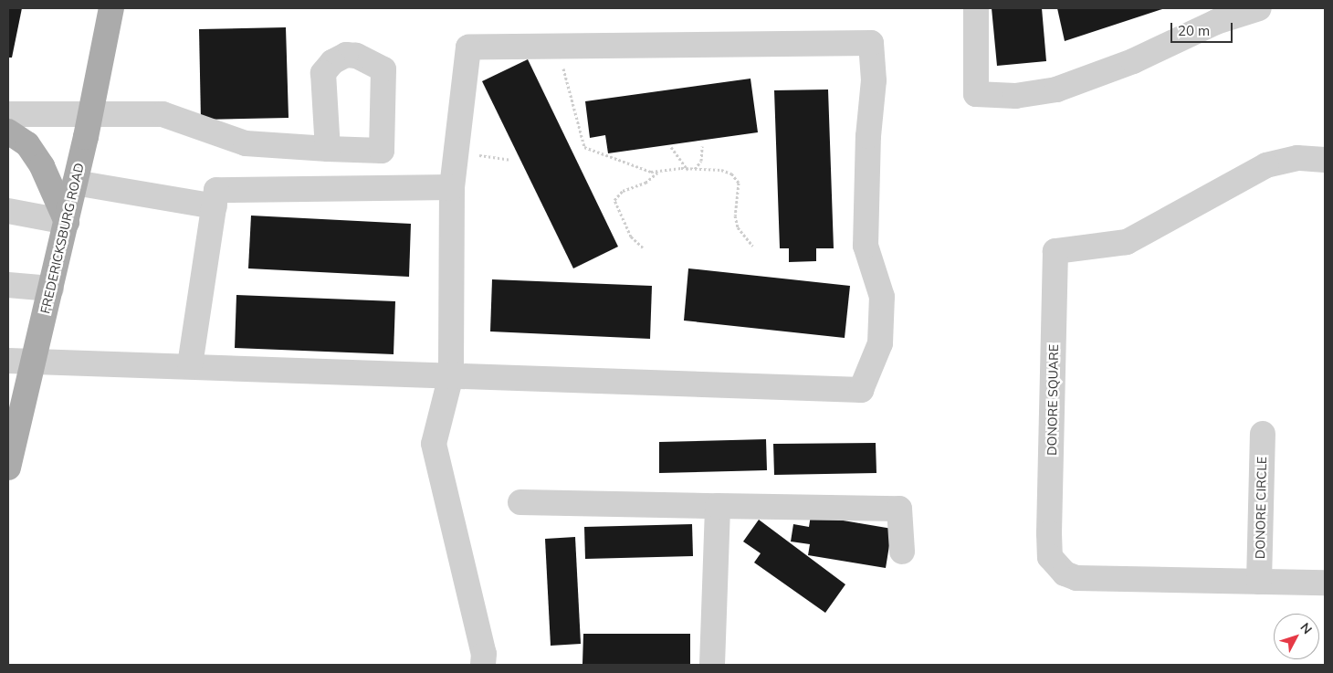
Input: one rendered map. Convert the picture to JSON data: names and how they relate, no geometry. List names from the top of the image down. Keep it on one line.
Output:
{"streets":{"main road":["FREDERICKSBURG ROAD"],"street":["DONORE SQUARE","DONORE CIRCLE"]},"crossings":[["DONORE SQUARE","DONORE CIRCLE"]],"scale_bar":"20 m","north":"top right"}
